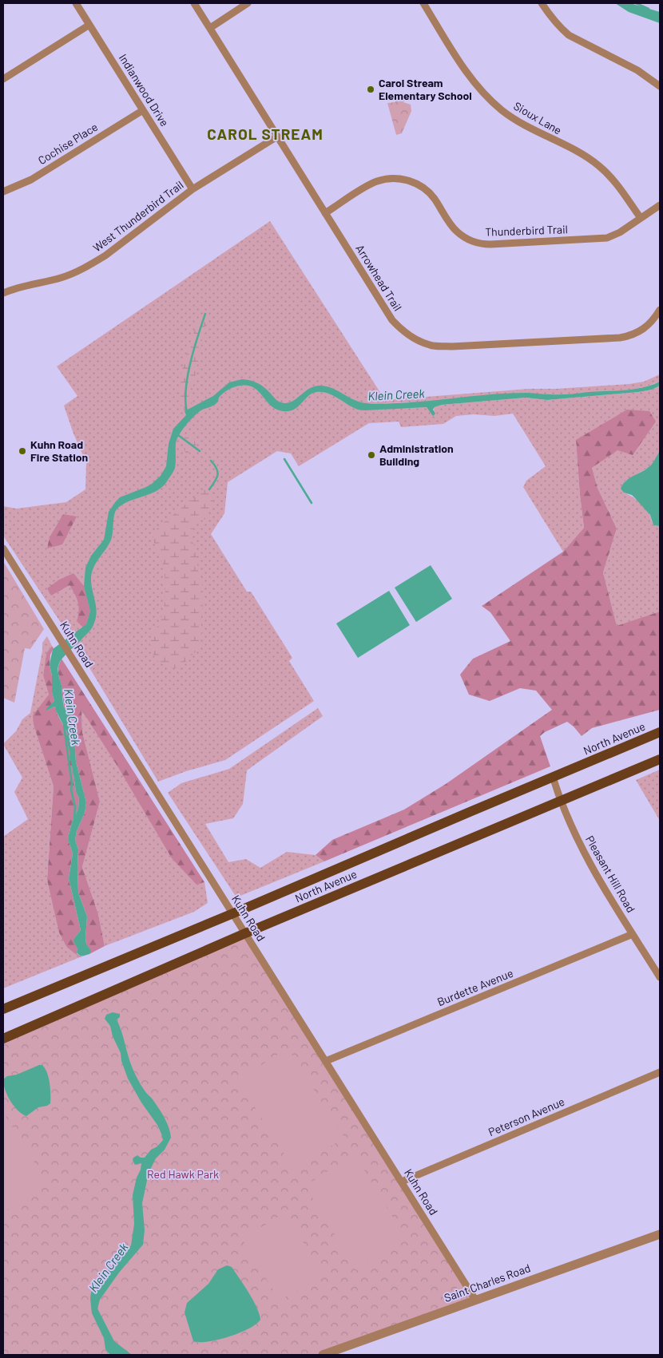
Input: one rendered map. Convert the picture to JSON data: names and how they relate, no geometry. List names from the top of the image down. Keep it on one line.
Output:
{"streets":{"main road":["North Avenue"],"street":["Indianwood Drive","Sioux Lane","Cochise Place","West Thunderbird Trail","Thunderbird Trail","Arrowhead Trail","Kuhn Road","Pleasant Hill Road","Burdette Avenue","Peterson Avenue","Saint Charles Road"]},"crossings":[["Indianwood Drive","Cochise Place"],["Indianwood Drive","West Thunderbird Trail"],["Sioux Lane","Thunderbird Trail"],["West Thunderbird Trail","Arrowhead Trail"],["Thunderbird Trail","Arrowhead Trail"],["Kuhn Road","North Avenue"],["Kuhn Road","Burdette Avenue"],["Kuhn Road","Peterson Avenue"],["Kuhn Road","Saint Charles Road"],["North Avenue","Pleasant Hill Road"],["Pleasant Hill Road","Burdette Avenue"]],"districts":["CAROL STREAM"],"water":["Klein Creek"],"parks":["Red Hawk Park"],"places":["Carol Stream Elementary School","Kuhn Road Fire Station","Administration Building"]}
